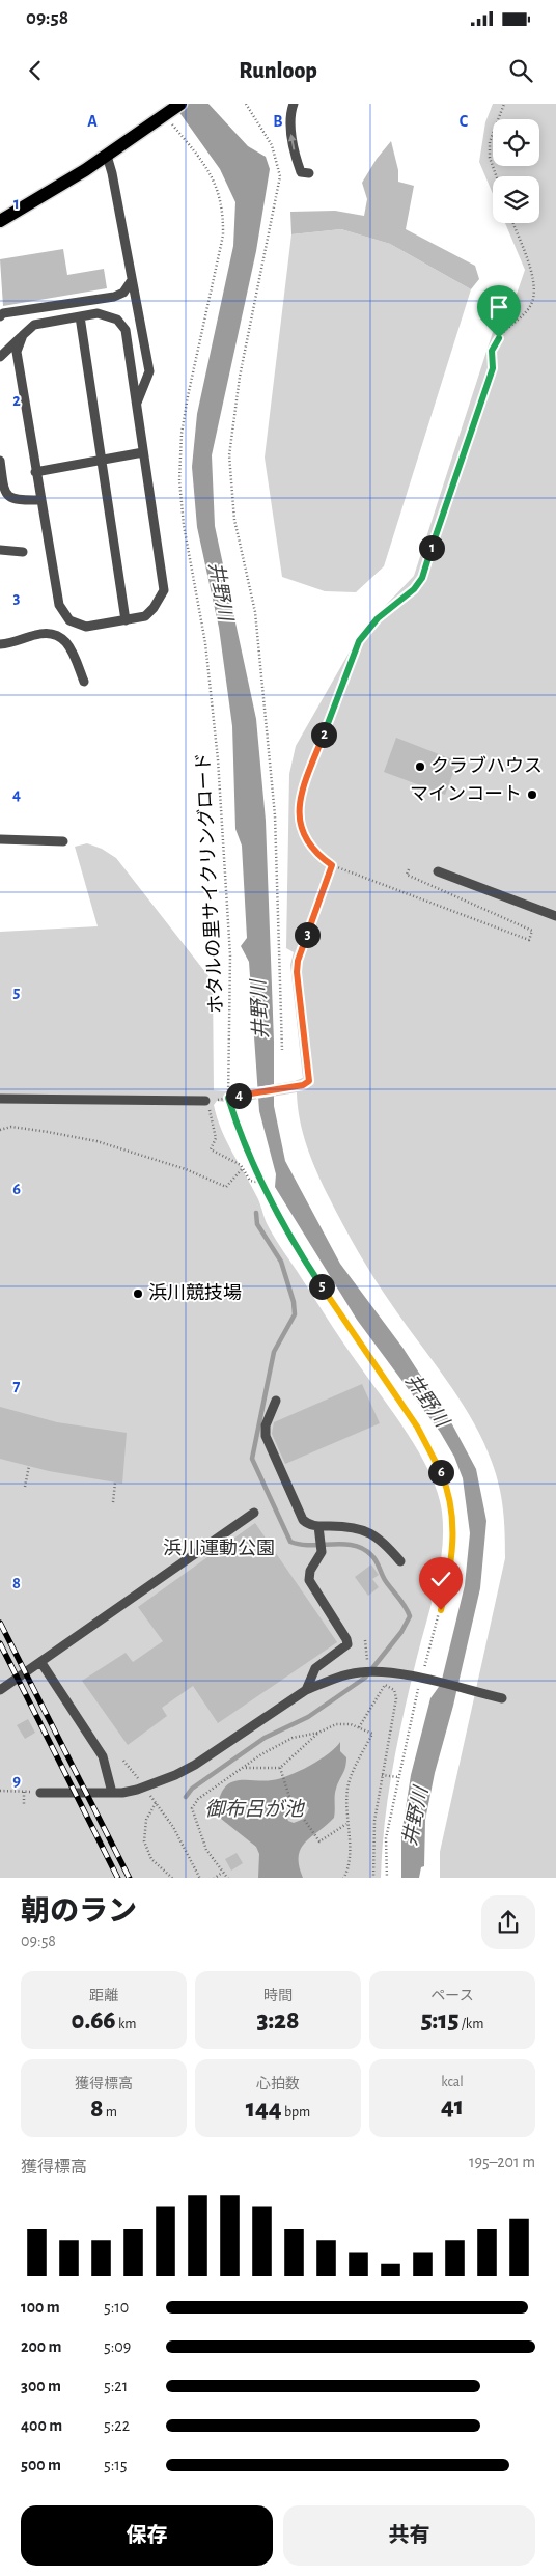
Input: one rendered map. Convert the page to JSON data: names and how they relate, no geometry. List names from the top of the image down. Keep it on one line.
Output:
{"streets":{"path":["ホタルの里サイクリングロード"]},"water":["井野川","御布呂が池"],"parks":["浜川運動公園"],"places":["クラブハウス","マインコート","浜川競技場"],"page":{"status":"09:58","header":"Runloop","pins":["1","2","3","4","5","6"],"heading":["朝のラン","09:58"],"stats":[["距離","0.66 km"],["時間","3:28"],["ペース","5:15 /km"],["獲得標高","8 m"],["心拍数","144 bpm"],["kcal","41"]],"chart":["獲得標高","195–201 m"],"list":[{"name":"100 m","note":"5:10"},{"name":"200 m","note":"5:09"},{"name":"300 m","note":"5:21"},{"name":"400 m","note":"5:22"},{"name":"500 m","note":"5:15"}],"buttons":["保存","共有"]},"grid":{"columns":["A","B","C"],"rows":["1","2","3","4","5","6","7","8","9"]}}
